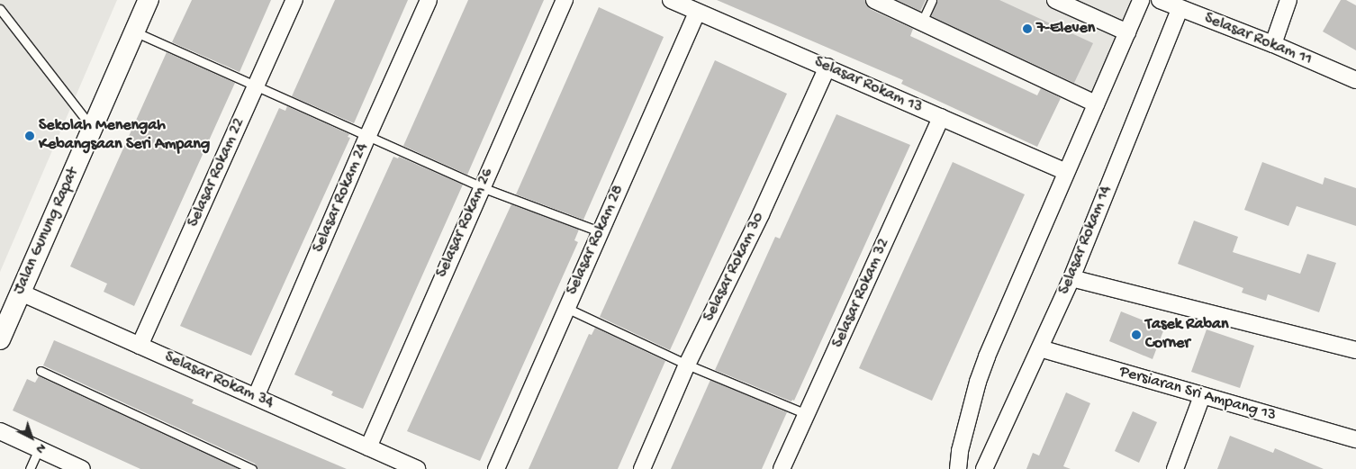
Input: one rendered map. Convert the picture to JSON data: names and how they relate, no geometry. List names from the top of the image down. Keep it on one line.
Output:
{"streets":{"street":["Selasar Rokam 11","Selasar Rokam 13","Selasar Rokam 22","Selasar Rokam 24","Selasar Rokam 26","Jalan Gunung Rapat","Selasar Rokam 28","Selasar Rokam 14","Selasar Rokam 30","Selasar Rokam 32","Selasar Rokam 34","Persiaran Sri Ampang 13"]},"crossings":[["Selasar Rokam 11","Selasar Rokam 14"],["Selasar Rokam 13","Selasar Rokam 28"],["Selasar Rokam 13","Selasar Rokam 30"],["Selasar Rokam 13","Selasar Rokam 32"],["Selasar Rokam 22","Selasar Rokam 34"],["Selasar Rokam 24","Selasar Rokam 34"],["Selasar Rokam 26","Selasar Rokam 34"],["Jalan Gunung Rapat","Selasar Rokam 34"],["Selasar Rokam 14","Persiaran Sri Ampang 13"]],"places":["7-Eleven","Sekolah Menengah Kebangsaan Seri Ampang","Tasek Raban Corner"],"north":"bottom right"}
